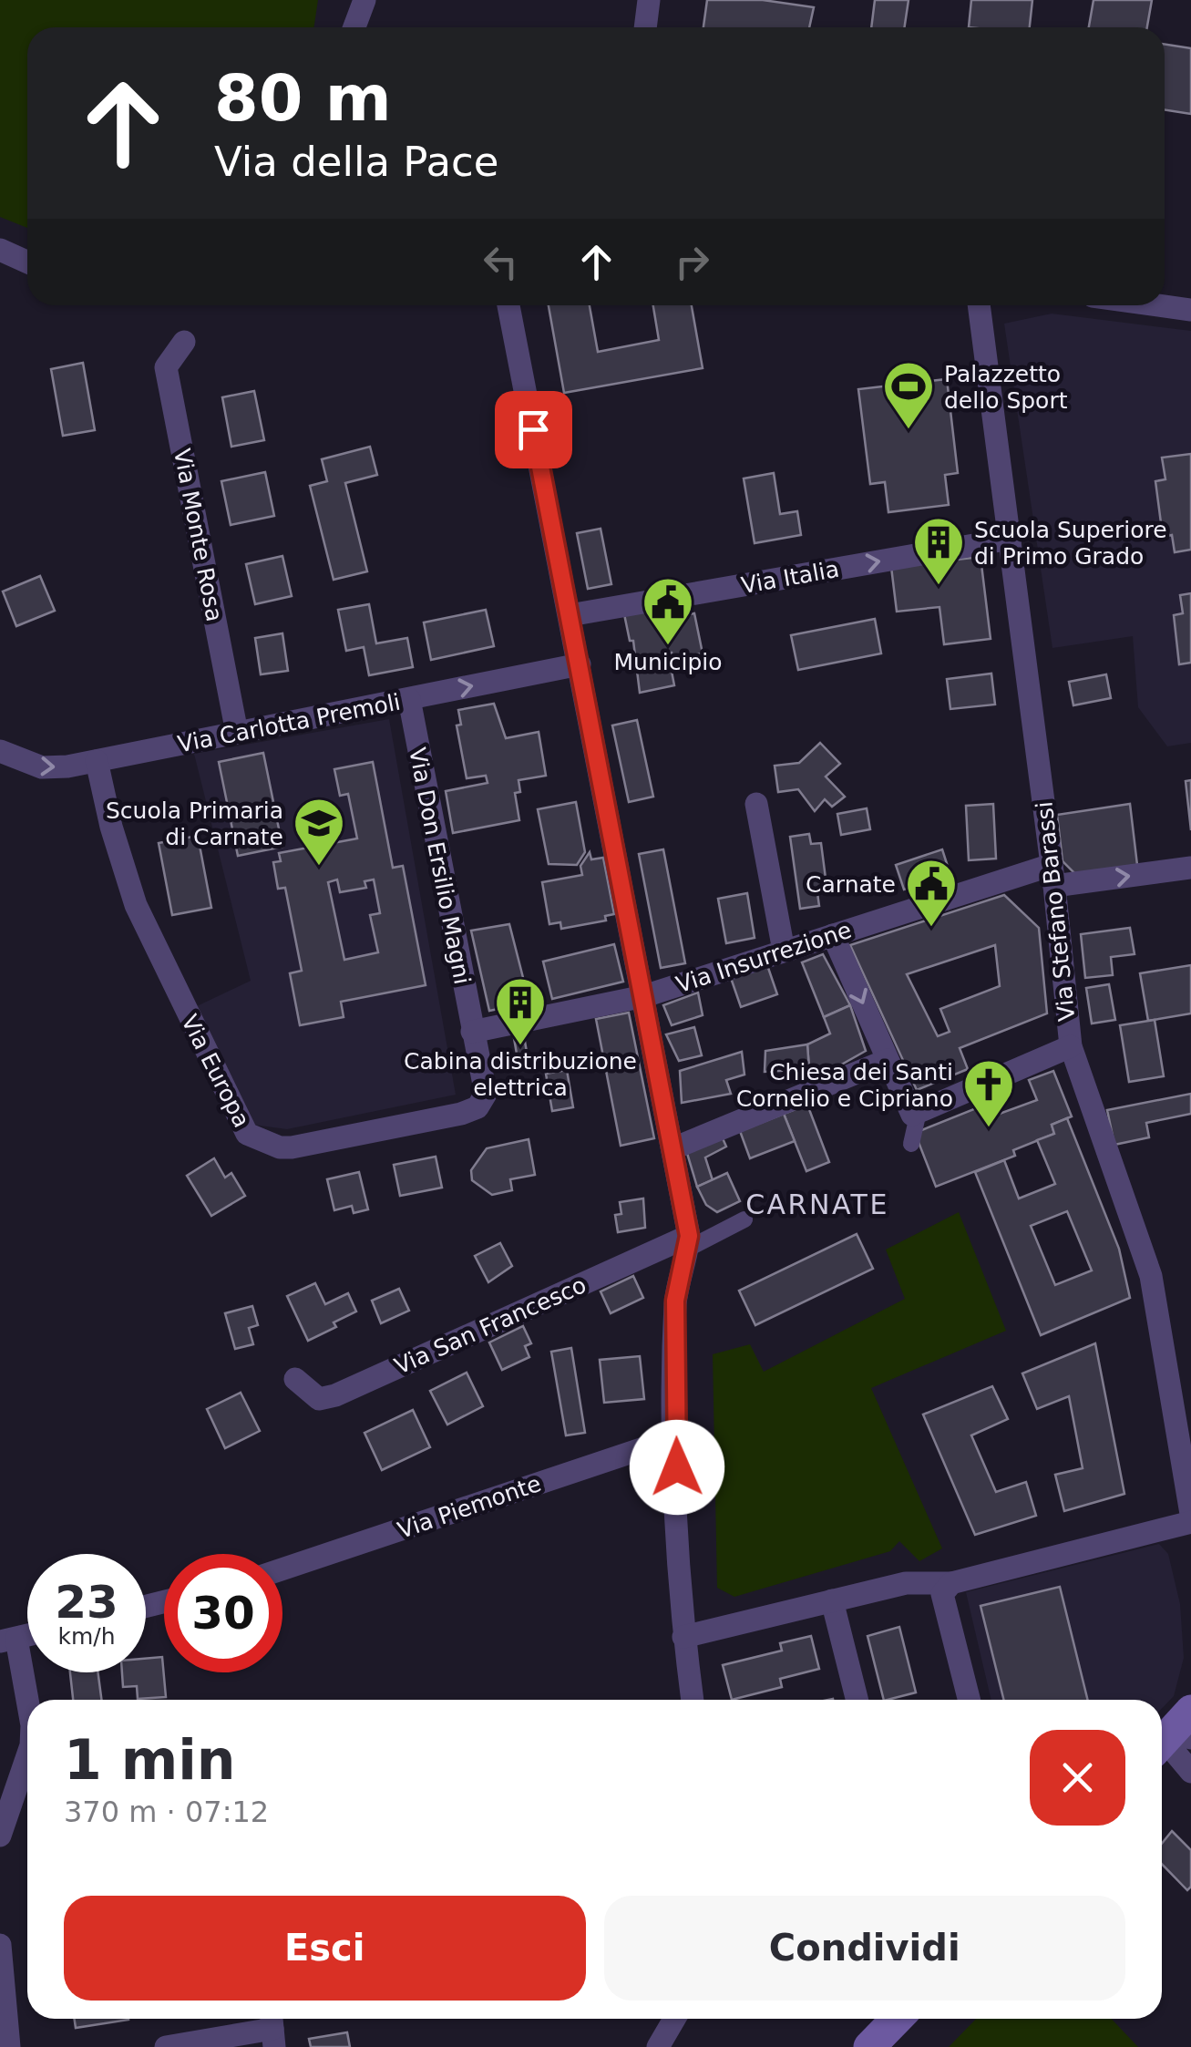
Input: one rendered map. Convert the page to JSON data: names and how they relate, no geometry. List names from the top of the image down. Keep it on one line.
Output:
{"streets":{"street":["Via Monte Rosa","Via Italia","Via Carlotta Premoli","Via Don Ersilio Magni","Via Stefano Barassi","Via Insurrezione","Via Europa","Via San Francesco","Via Piemonte"]},"crossings":[["Via Monte Rosa","Via Carlotta Premoli"],["Via Italia","Via Stefano Barassi"],["Via Carlotta Premoli","Via Don Ersilio Magni"],["Via Carlotta Premoli","Via Europa"],["Via Don Ersilio Magni","Via Insurrezione"],["Via Don Ersilio Magni","Via Europa"],["Via Stefano Barassi","Via Insurrezione"],["Via Insurrezione","Via Europa"]],"one_way":["Via Italia","Via Carlotta Premoli"],"districts":["CARNATE"],"places":{"sports":["Palazzetto dello Sport"],"building":["Scuola Superiore di Primo Grado","Cabina distribuzione elettrica"],"public building":["Municipio","Carnate"],"school or university":["Scuola Primaria di Carnate"],"church":["Chiesa dei Santi Cornelio e Cipriano"]},"page":{"turn":["80 m","Via della Pace"],"speed":"23 km/h","limit":"30","heading":["1 min","370 m · 07:12"],"buttons":["Esci","Condividi"]}}
